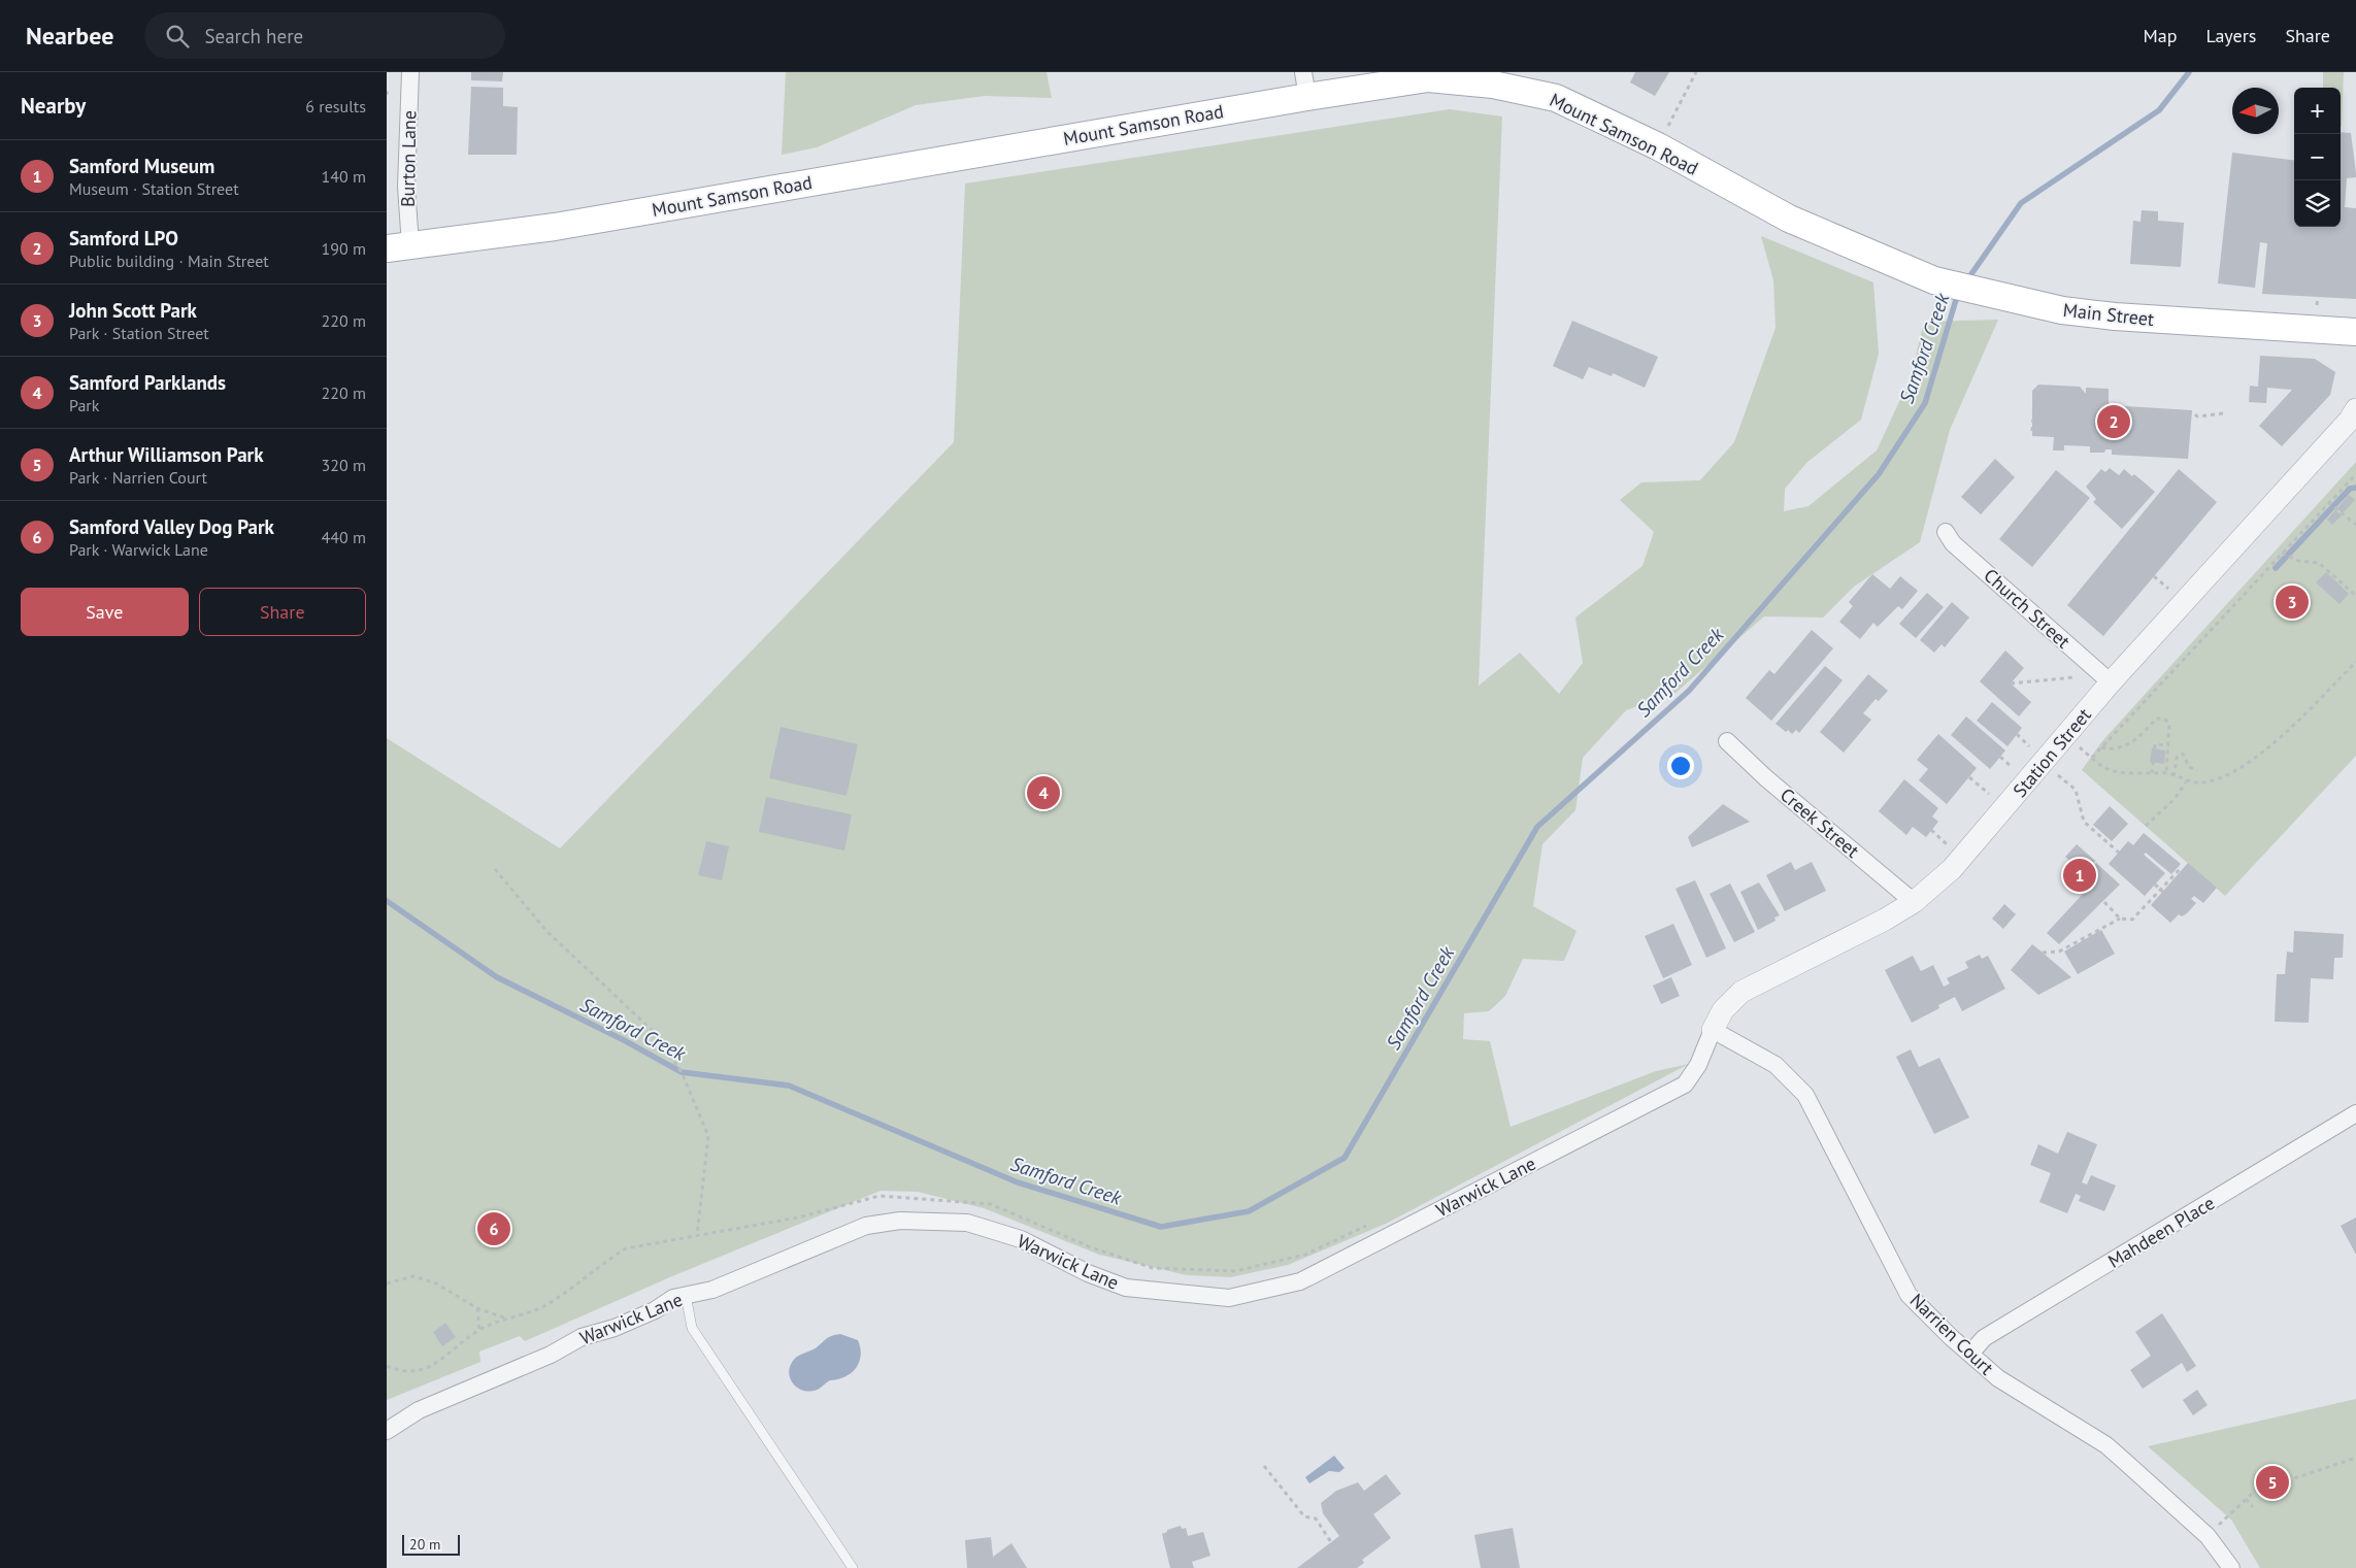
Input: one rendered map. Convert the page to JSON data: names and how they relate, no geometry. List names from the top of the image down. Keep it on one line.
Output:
{"streets":{"main road":["Mount Samson Road","Main Street"],"street":["Burton Lane","Church Street","Station Street","Creek Street","Warwick Lane","Mahdeen Place","Narrien Court"]},"crossings":[["Mount Samson Road","Burton Lane"],["Mount Samson Road","Main Street"],["Church Street","Station Street"],["Station Street","Creek Street"],["Station Street","Warwick Lane"],["Station Street","Narrien Court"],["Warwick Lane","Narrien Court"],["Mahdeen Place","Narrien Court"]],"water":["Samford Creek"],"scale_bar":"20 m","north":"left","page":{"header":"Nearbee","search":"Search here","nav":["Map","Layers","Share"],"heading":["Nearby","6 results"],"map_buttons":["+","−"],"list":[{"mark":"1","name":"Samford Museum","note":"Museum · Station Street","value":"140 m"},{"mark":"2","name":"Samford LPO","note":"Public building · Main Street","value":"190 m"},{"mark":"3","name":"John Scott Park","note":"Park · Station Street","value":"220 m"},{"mark":"4","name":"Samford Parklands","note":"Park","value":"220 m"},{"mark":"5","name":"Arthur Williamson Park","note":"Park · Narrien Court","value":"320 m"},{"mark":"6","name":"Samford Valley Dog Park","note":"Park · Warwick Lane","value":"440 m"}],"pins":["2","3","4","1","6","5"],"buttons":["Save","Share"],"scale":"20 m"}}
